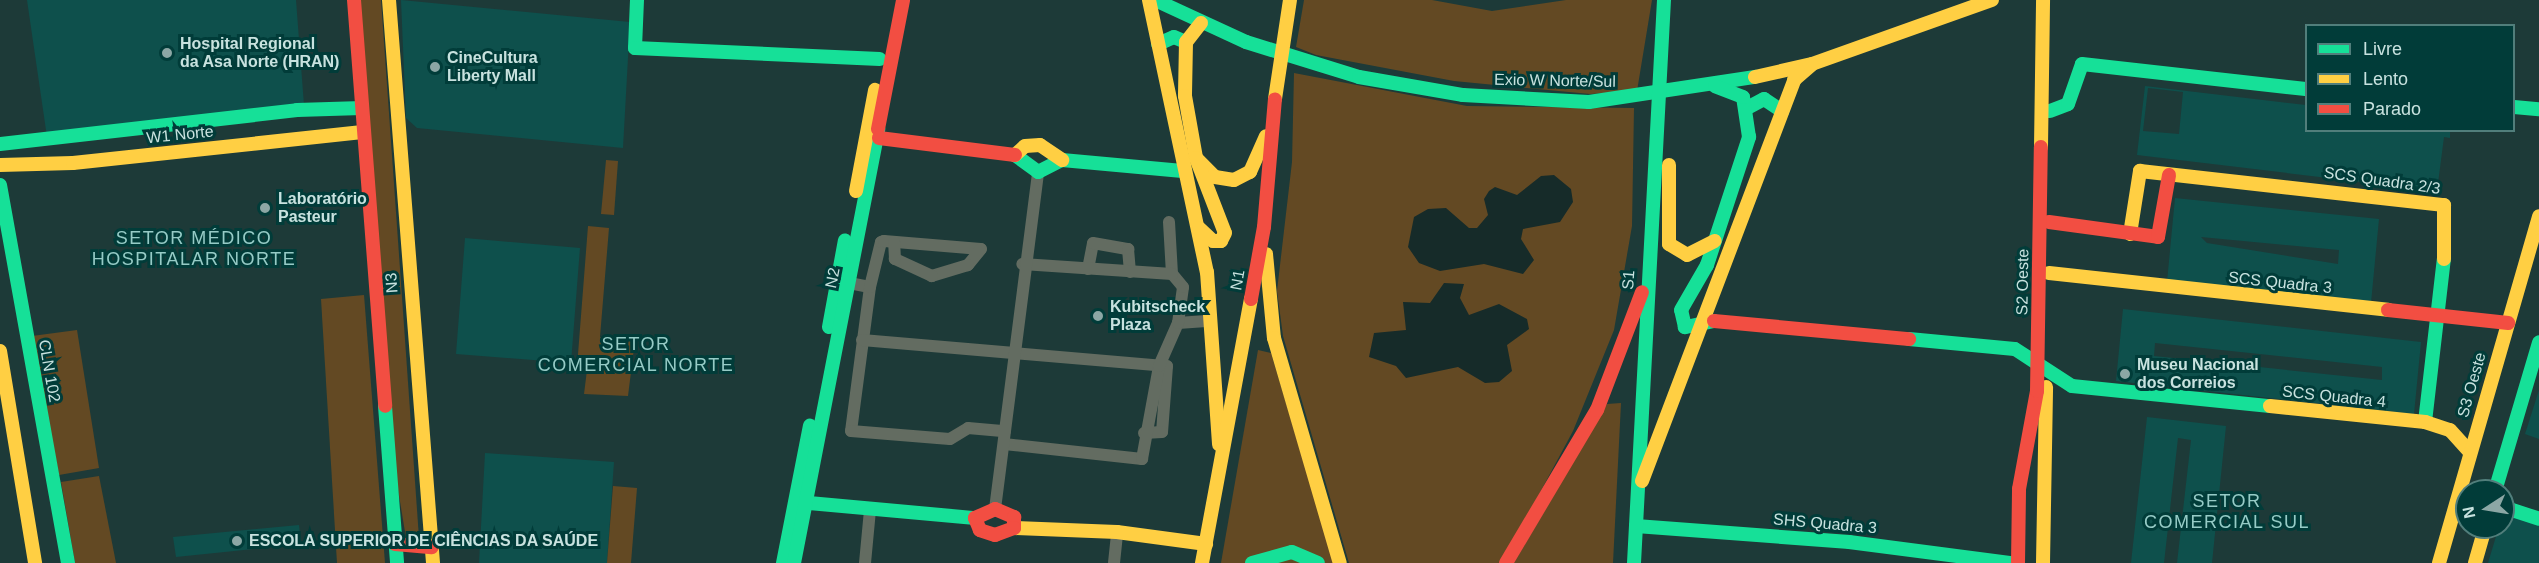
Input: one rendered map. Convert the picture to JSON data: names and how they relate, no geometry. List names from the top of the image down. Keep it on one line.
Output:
{"streets":{"main road":["Exio W Norte/Sul","W1 Norte","SCS Quadra 2/3","N2","N1","S1","S2 Oeste","N3","SCS Quadra 3","CLN 102","S3 Oeste","SCS Quadra 4","SHS Quadra 3"]},"crossings":[["W1 Norte","N3"],["SCS Quadra 2/3","SCS Quadra 3"],["SCS Quadra 2/3","SCS Quadra 4"],["S1","SHS Quadra 3"],["S2 Oeste","SCS Quadra 3"],["S2 Oeste","SCS Quadra 4"],["SCS Quadra 3","S3 Oeste"],["S3 Oeste","SCS Quadra 4"]],"districts":["SETOR MÉDICO HOSPITALAR NORTE","SETOR COMERCIAL NORTE","SETOR COMERCIAL SUL"],"places":["Hospital Regional da Asa Norte (HRAN)","CineCultura Liberty Mall","Laboratório Pasteur","Kubitscheck Plaza","Museu Nacional dos Correios","ESCOLA SUPERIOR DE CIÊNCIAS DA SAÚDE"],"legend":["Livre","Lento","Parado"],"north":"left"}
